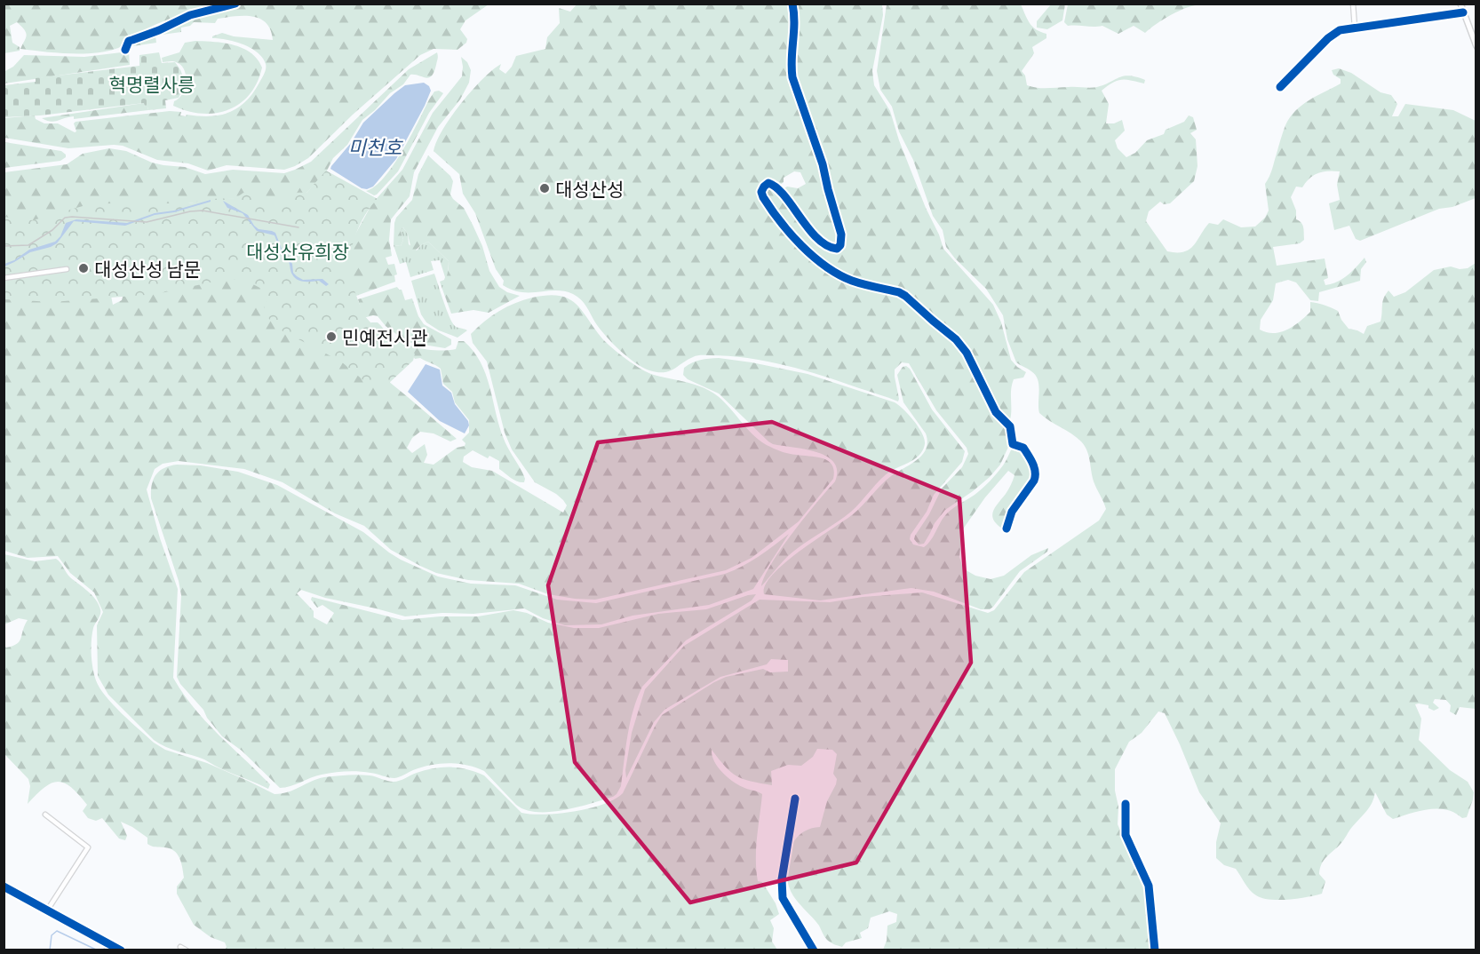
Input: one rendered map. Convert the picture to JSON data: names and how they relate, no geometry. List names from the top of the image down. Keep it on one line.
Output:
{"water":["미천호"],"parks":["혁명렬사릉","대성산유희장"],"places":["대성산성","대성산성 남문","민예전시관"]}
